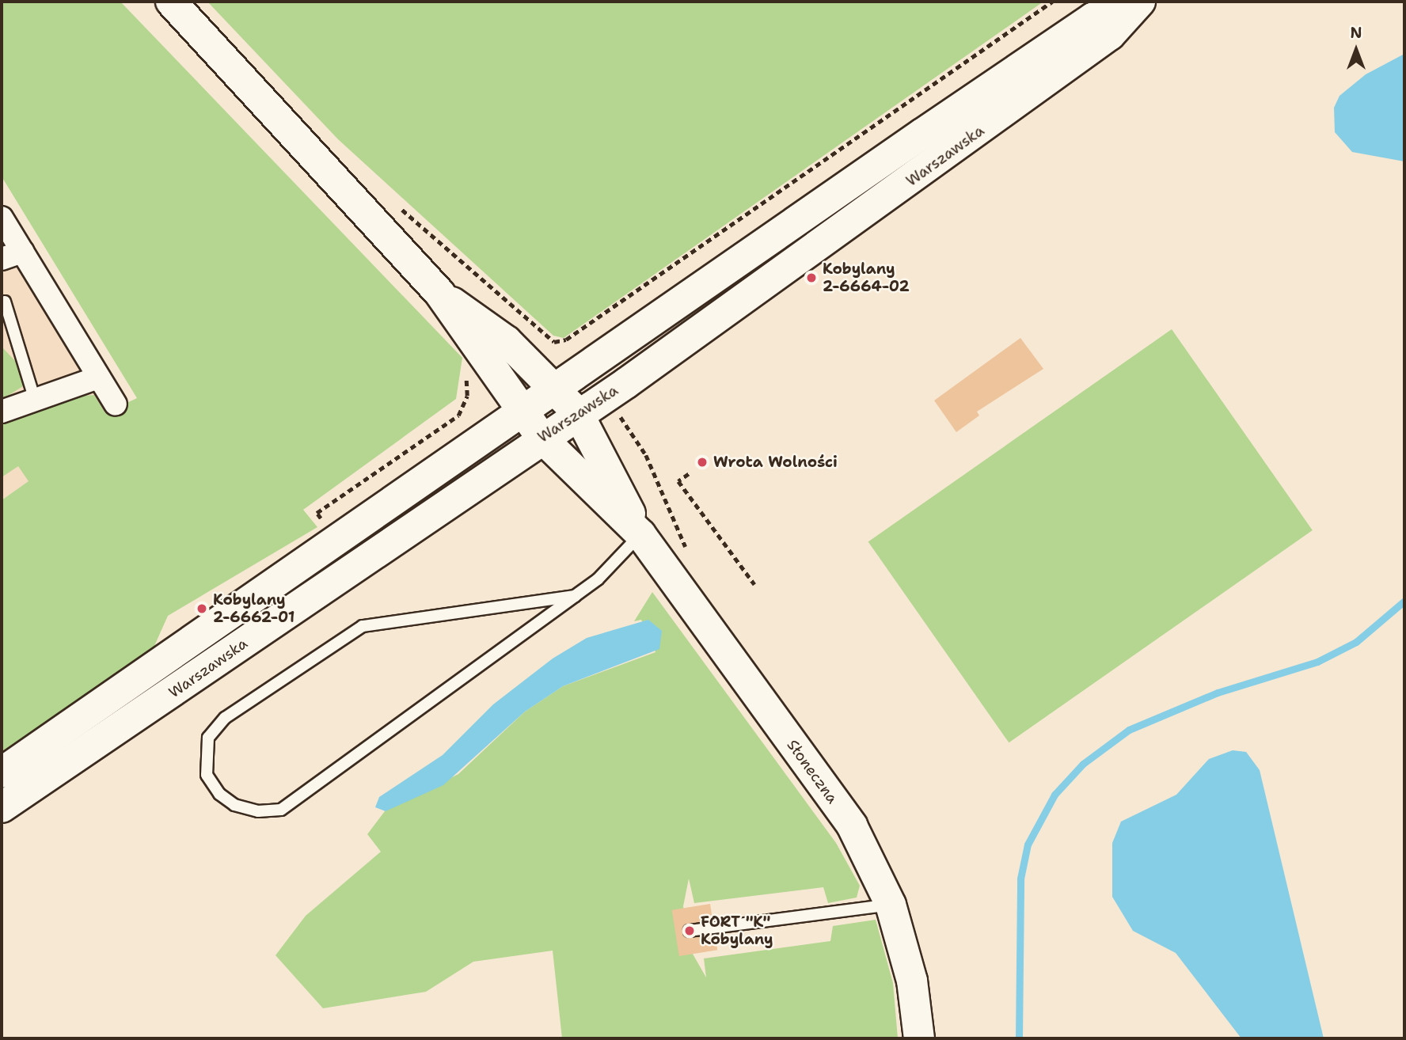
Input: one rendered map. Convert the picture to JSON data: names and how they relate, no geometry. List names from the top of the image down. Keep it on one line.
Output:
{"streets":{"main road":["Warszawska","Słoneczna"]},"crossings":[["Warszawska","Słoneczna"]],"places":["Kobylany 2-6664-02","Wrota Wolności","Kobylany 2-6662-01","FORT \"K\" Kobylany"],"north":"top"}
